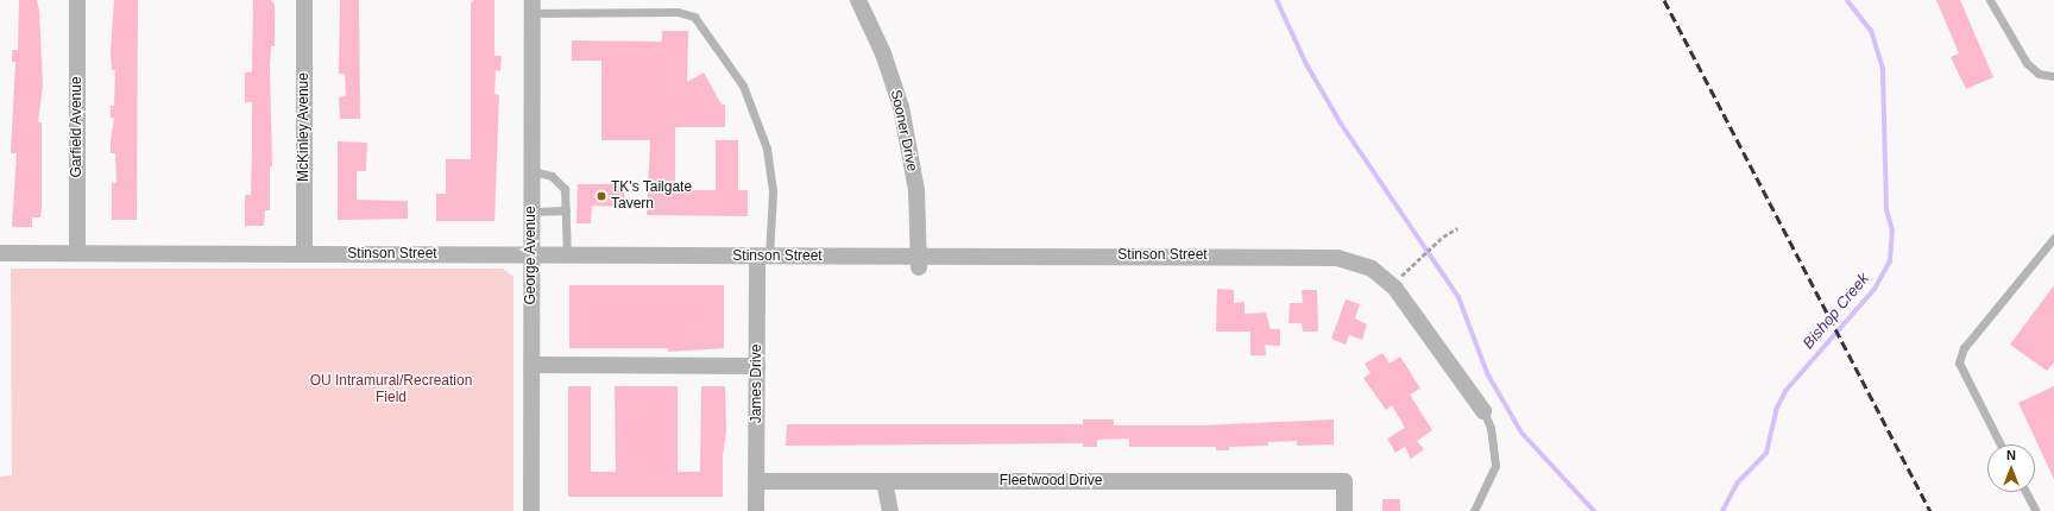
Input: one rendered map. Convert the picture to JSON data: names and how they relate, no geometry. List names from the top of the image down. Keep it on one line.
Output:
{"streets":{"street":["Garfield Avenue","McKinley Avenue","Sooner Drive","Stinson Street","George Avenue","James Drive","Fleetwood Drive"]},"crossings":[["Garfield Avenue","Stinson Street"],["McKinley Avenue","Stinson Street"],["Sooner Drive","Stinson Street"],["Stinson Street","George Avenue"],["Stinson Street","James Drive"],["James Drive","Fleetwood Drive"]],"water":["Bishop Creek"],"parks":["OU Intramural/Recreation Field"],"places":["TK's Tailgate Tavern"],"north":"top"}
